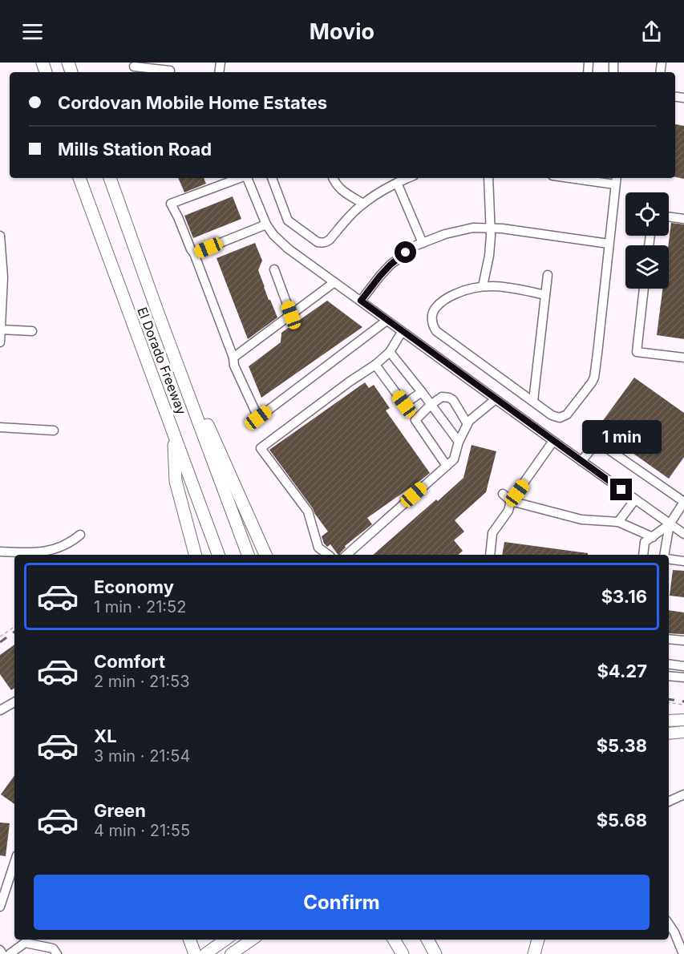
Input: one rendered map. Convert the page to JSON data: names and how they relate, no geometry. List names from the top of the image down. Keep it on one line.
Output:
{"streets":{"highway":["El Dorado Freeway"]},"page":{"header":"Movio","banner":["Cordovan Mobile Home Estates","Mills Station Road"],"bubble":"1 min","list":[{"name":"Economy","note":"1 min · 21:52","value":"$3.16"},{"name":"Comfort","note":"2 min · 21:53","value":"$4.27"},{"name":"XL","note":"3 min · 21:54","value":"$5.38"},{"name":"Green","note":"4 min · 21:55","value":"$5.68"}],"buttons":"Confirm"}}
